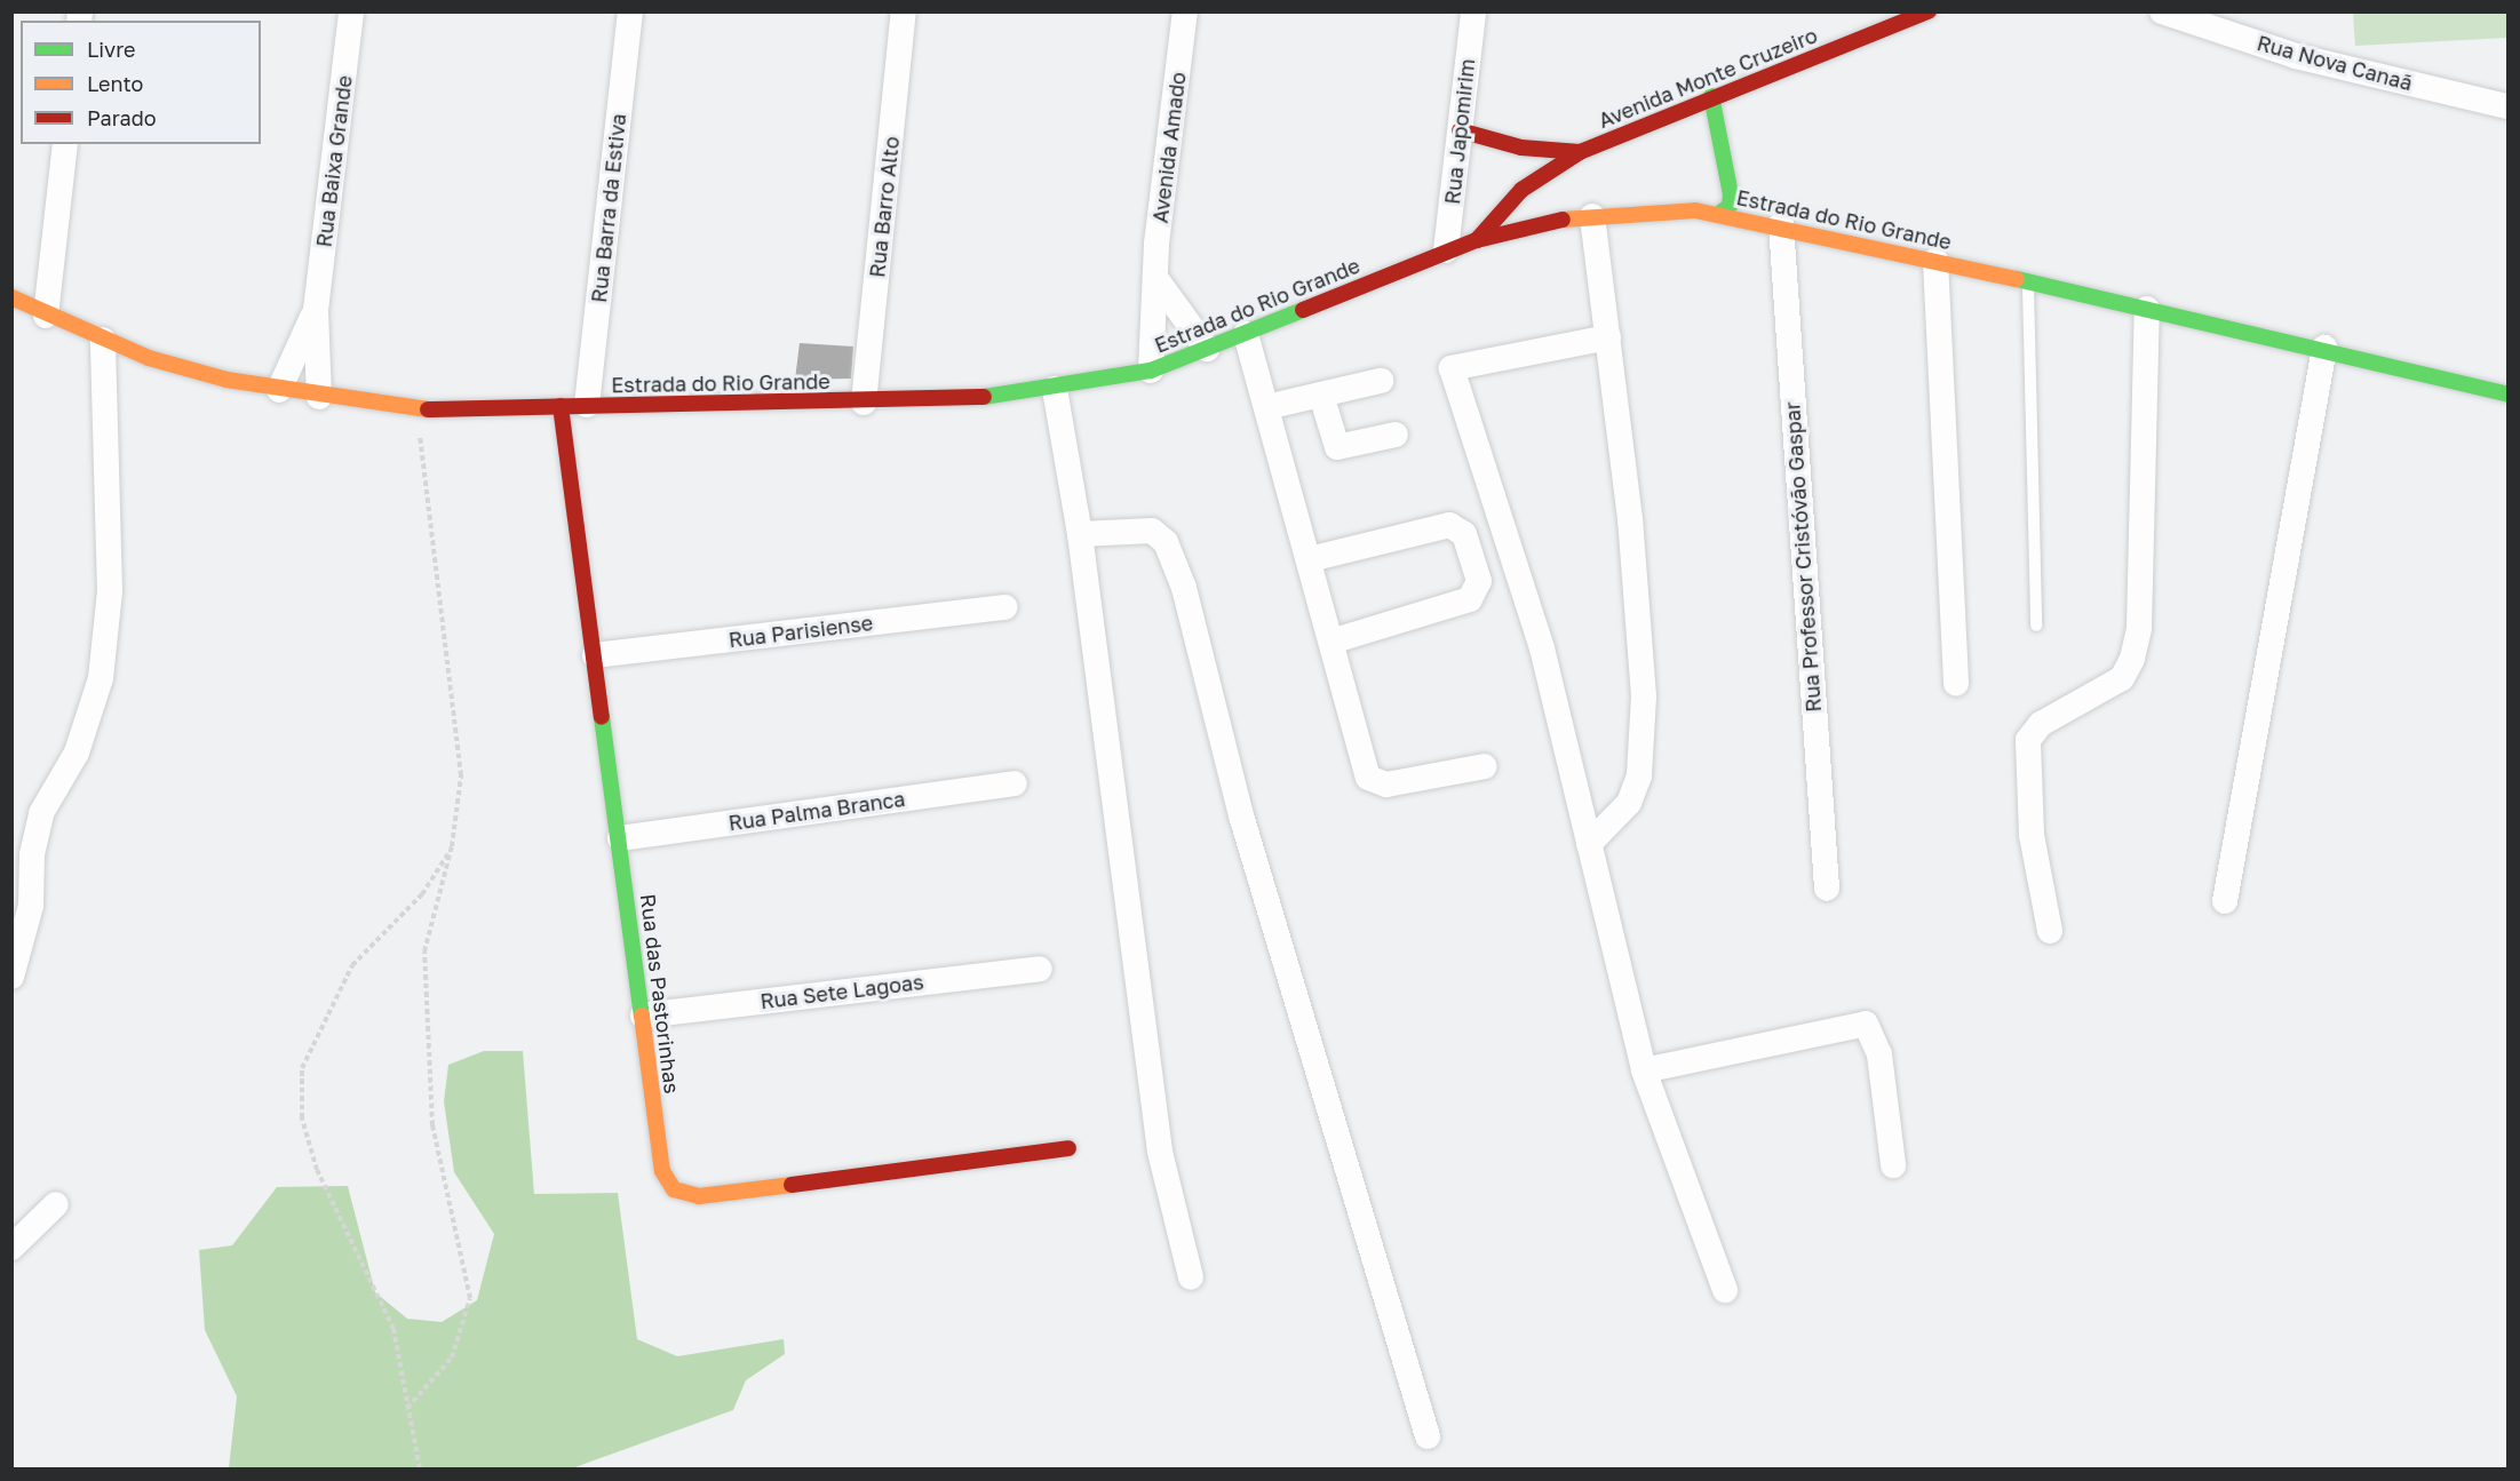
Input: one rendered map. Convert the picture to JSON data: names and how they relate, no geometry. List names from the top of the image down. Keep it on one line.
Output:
{"streets":{"street":["Rua Nova Canaã","Avenida Monte Cruzeiro","Rua Japomirim","Avenida Amado","Rua Baixa Grande","Rua Barro Alto","Rua Barra da Estiva","Estrada do Rio Grande","Rua Professor Cristóvão Gaspar","Rua Parisiense","Rua Palma Branca","Rua Sete Lagoas","Rua das Pastorinhas"]},"crossings":[["Avenida Monte Cruzeiro","Rua Japomirim"],["Avenida Monte Cruzeiro","Estrada do Rio Grande"],["Rua Japomirim","Estrada do Rio Grande"],["Avenida Amado","Estrada do Rio Grande"],["Rua Baixa Grande","Estrada do Rio Grande"],["Rua Barro Alto","Estrada do Rio Grande"],["Rua Barra da Estiva","Estrada do Rio Grande"],["Estrada do Rio Grande","Rua Professor Cristóvão Gaspar"],["Estrada do Rio Grande","Rua das Pastorinhas"],["Rua Parisiense","Rua das Pastorinhas"],["Rua Palma Branca","Rua das Pastorinhas"],["Rua Sete Lagoas","Rua das Pastorinhas"]],"legend":["Livre","Lento","Parado"]}
